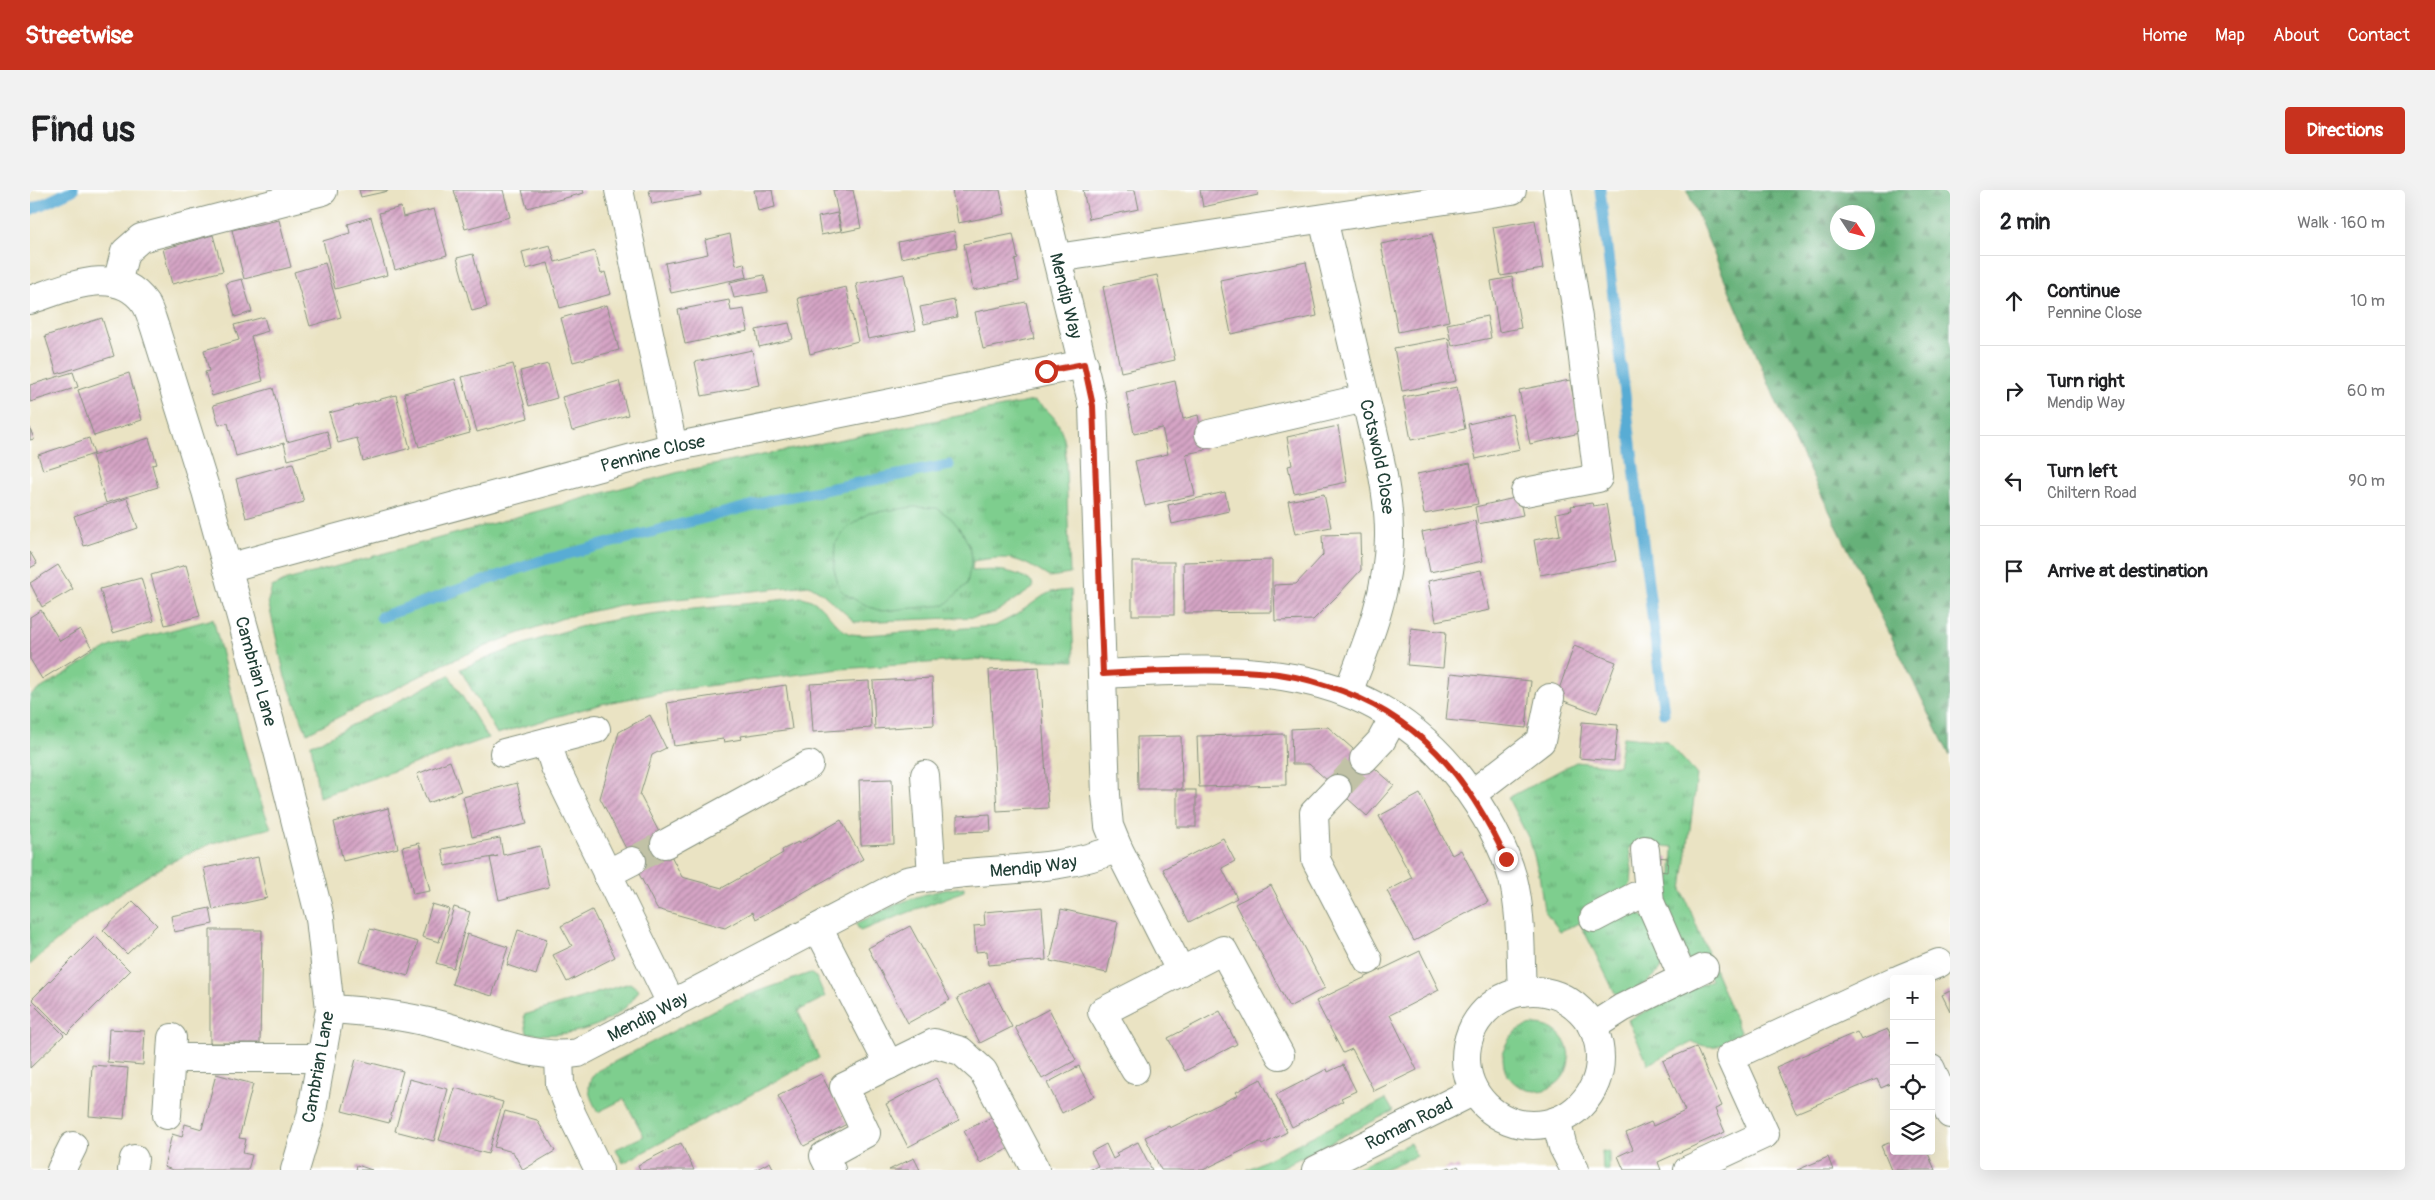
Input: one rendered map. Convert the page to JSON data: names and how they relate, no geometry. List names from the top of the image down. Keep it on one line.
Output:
{"streets":{"street":["Mendip Way","Pennine Close","Cotswold Close","Cambrian Lane","Roman Road"]},"crossings":[["Mendip Way","Pennine Close"],["Mendip Way","Cambrian Lane"],["Pennine Close","Cambrian Lane"]],"north":"bottom right","page":{"header":"Streetwise","nav":["Home","Map","About","Contact"],"buttons":"Directions","title":"Find us","heading":["2 min","Walk · 160 m"],"list":[["Continue","Pennine Close","10 m"],["Turn right","Mendip Way","60 m"],["Turn left","Chiltern Road","90 m"],"Arrive at destination"],"map_buttons":["+","−"]}}
